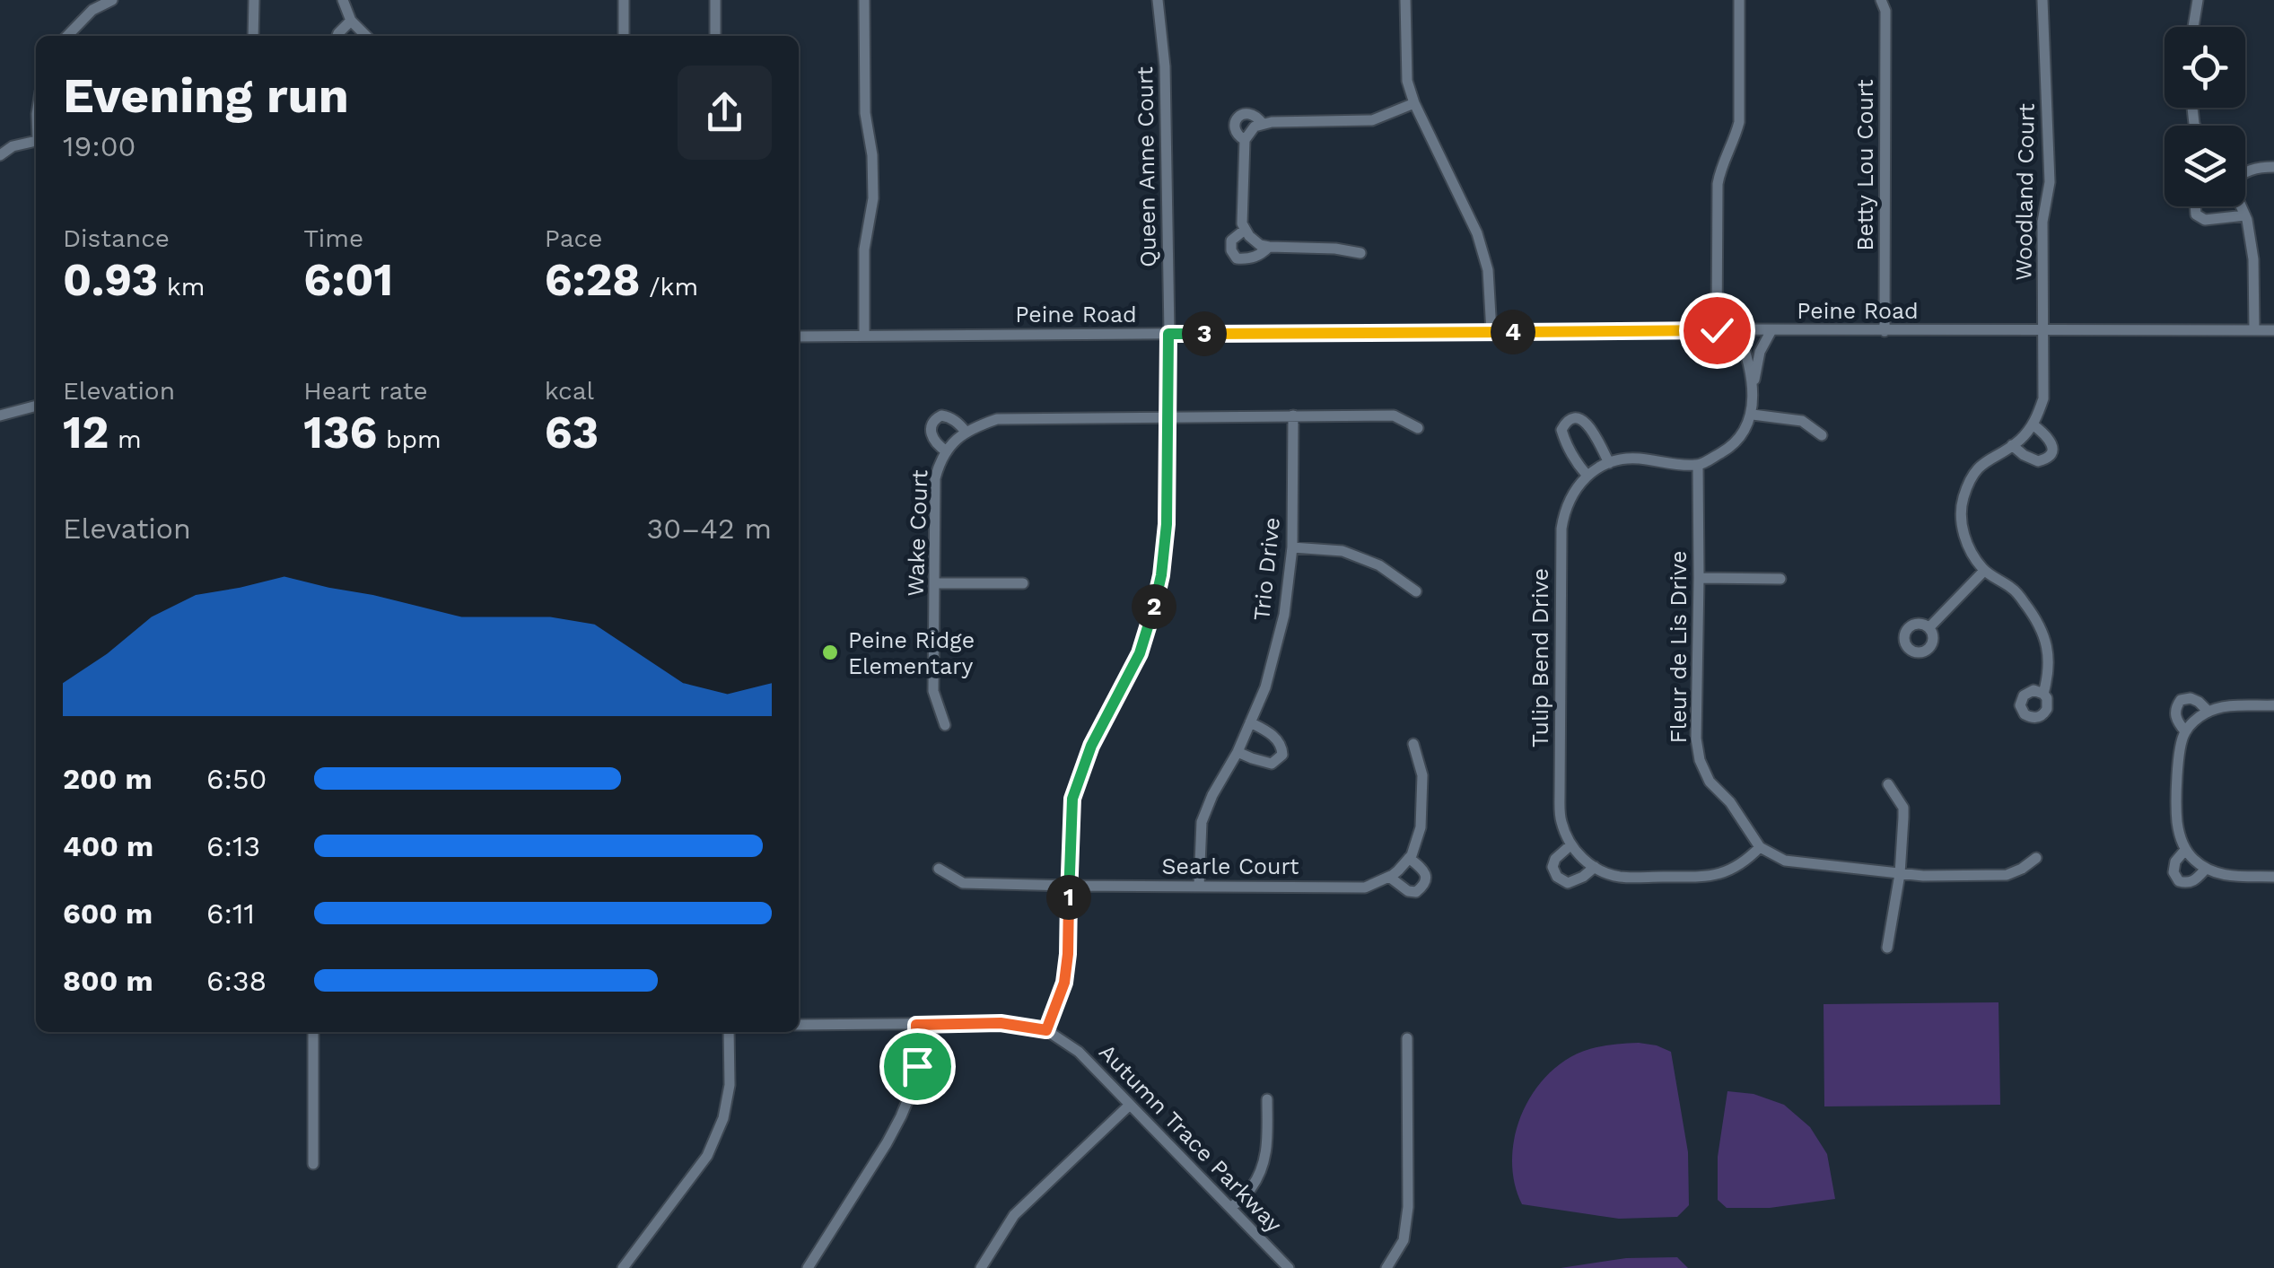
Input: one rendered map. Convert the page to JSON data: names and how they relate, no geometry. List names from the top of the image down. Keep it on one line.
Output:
{"streets":{"street":["Betty Lou Court","Queen Anne Court","Woodland Court","Peine Road","Wake Court","Trio Drive","Fleur de Lis Drive","Tulip Bend Drive","Searle Court","Autumn Trace Parkway"]},"crossings":[["Betty Lou Court","Peine Road"],["Queen Anne Court","Peine Road"],["Queen Anne Court","Wake Court"],["Queen Anne Court","Searle Court"],["Queen Anne Court","Autumn Trace Parkway"],["Woodland Court","Peine Road"],["Wake Court","Trio Drive"],["Trio Drive","Searle Court"],["Fleur de Lis Drive","Tulip Bend Drive"]],"places":["Peine Ridge Elementary"],"page":{"heading":["Evening run","19:00"],"stats":[["Distance","0.93 km"],["Time","6:01"],["Pace","6:28 /km"],["Elevation","12 m"],["Heart rate","136 bpm"],["kcal","63"]],"pins":["4","3","2","1"],"chart":["Elevation","30–42 m"],"list":[{"name":"200 m","note":"6:50"},{"name":"400 m","note":"6:13"},{"name":"600 m","note":"6:11"},{"name":"800 m","note":"6:38"}]}}
